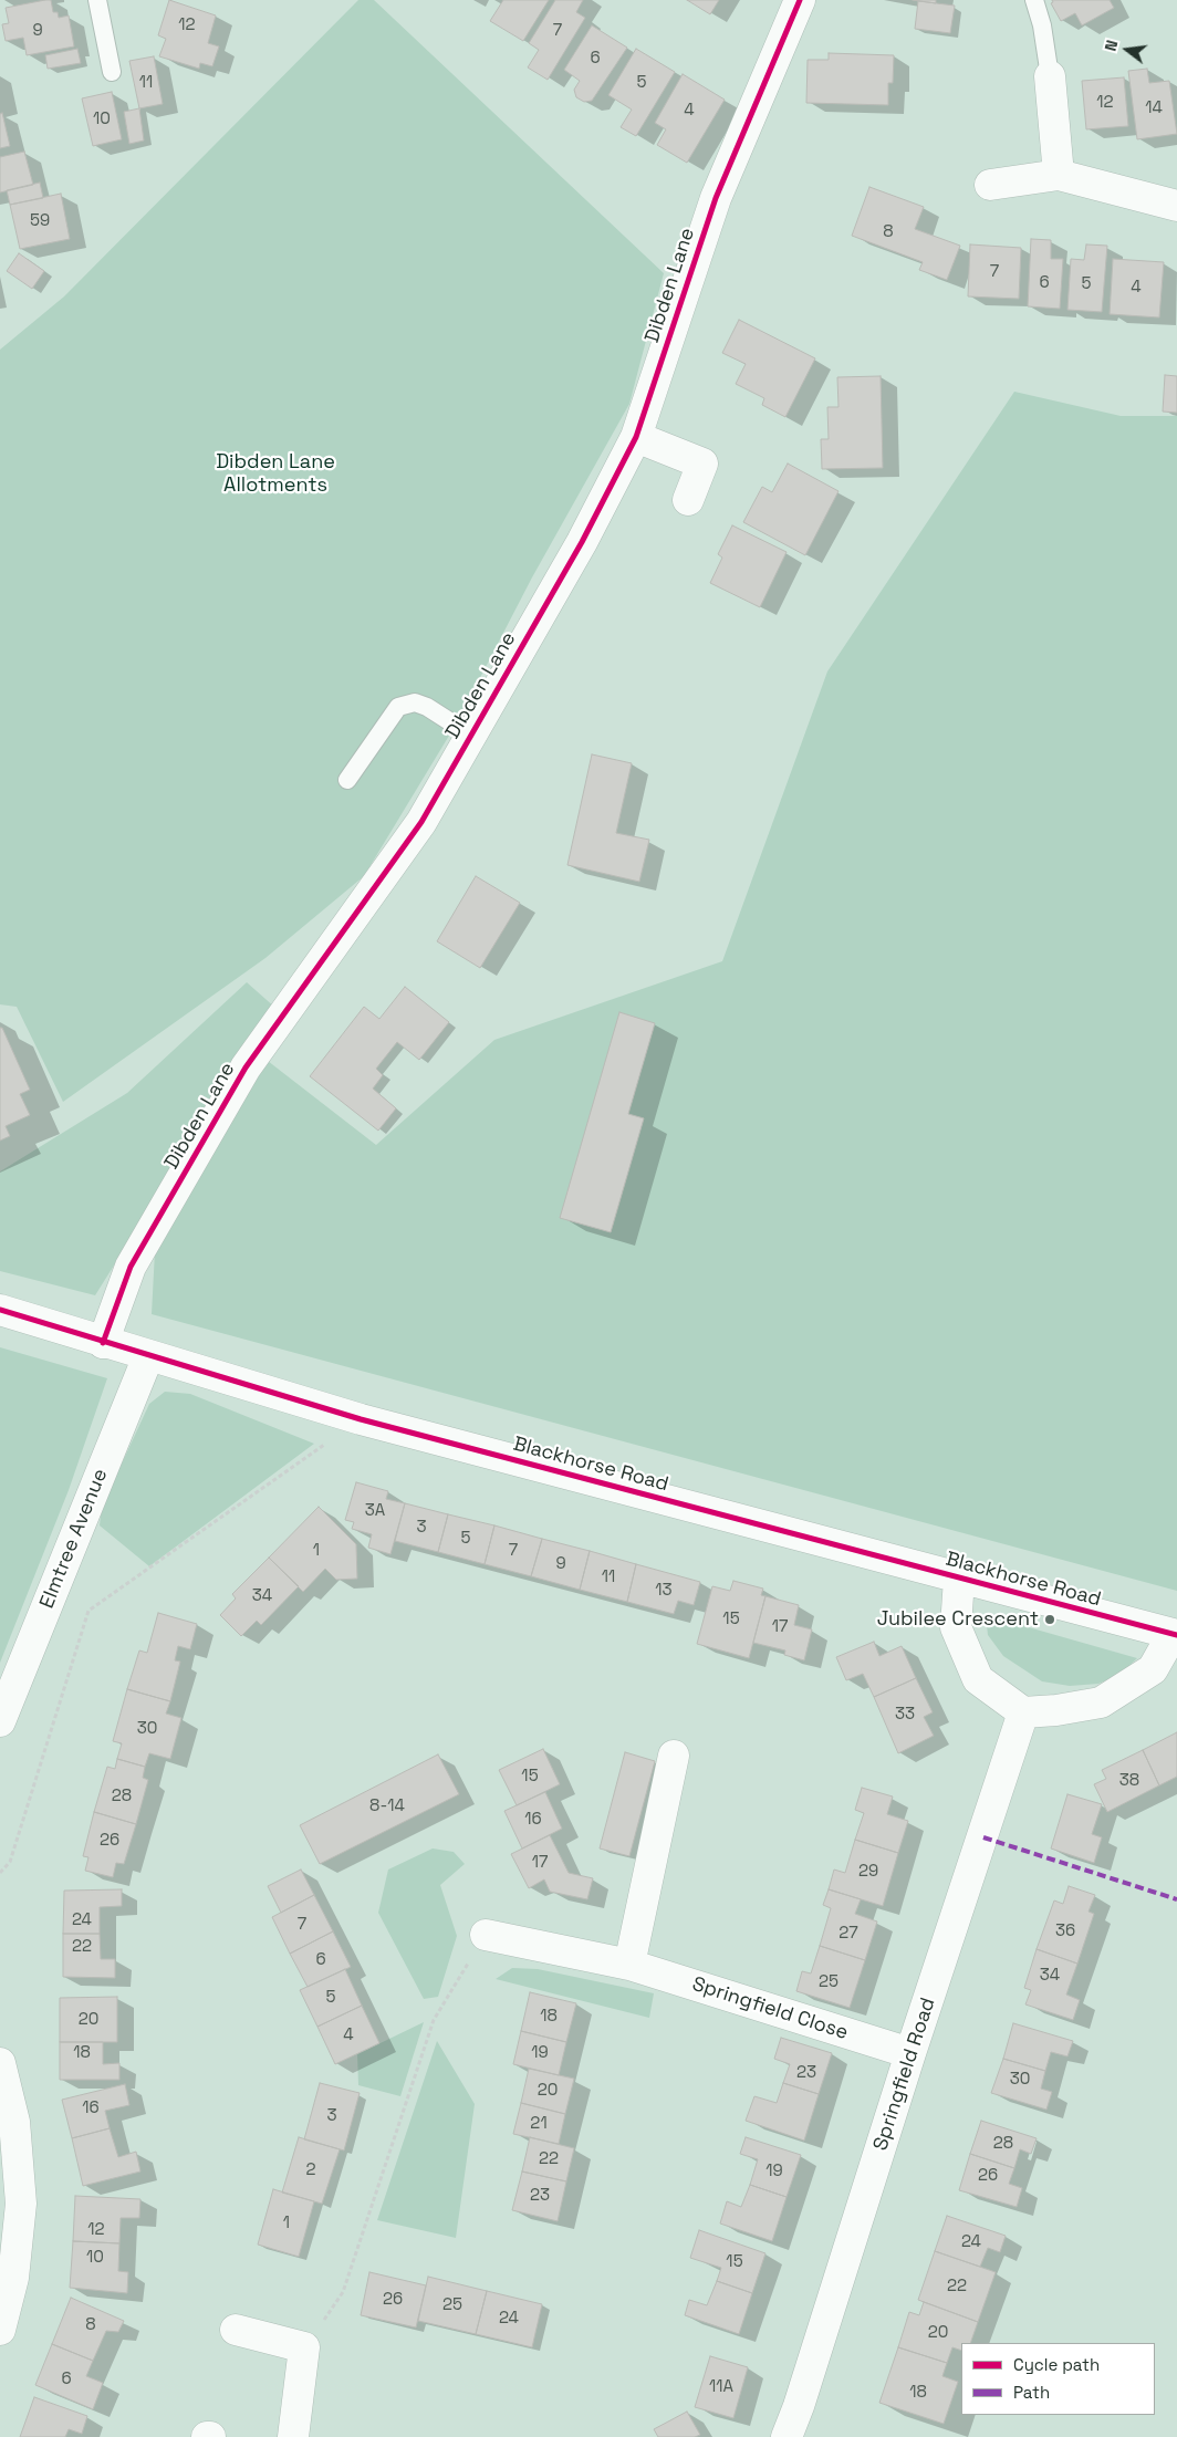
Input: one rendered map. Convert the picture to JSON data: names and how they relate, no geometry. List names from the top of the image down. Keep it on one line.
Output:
{"streets":{"street":["Dibden Lane","Blackhorse Road","Elmtree Avenue","Springfield Close","Springfield Road"]},"crossings":[["Dibden Lane","Blackhorse Road"],["Blackhorse Road","Elmtree Avenue"],["Springfield Close","Springfield Road"]],"parks":["Dibden Lane Allotments"],"places":["Jubilee Crescent"],"house_numbers":["12","9","7","6","11","5","12","14","4","10","59","8","7","6","5","4","3A","3","5","1","7","9","11","13","34","15","17","33","30","15","38","28","8-14","16","26","17","29","24","7","36","27","22","6","34","25","5","18","20","4","18","19","23","30","20","16","3","21","28","22","2","19","26","23","1","12","24","10","15","22","26","25","24","8","20","6","11A","18"],"legend":["Cycle path","Path"],"north":"left"}
